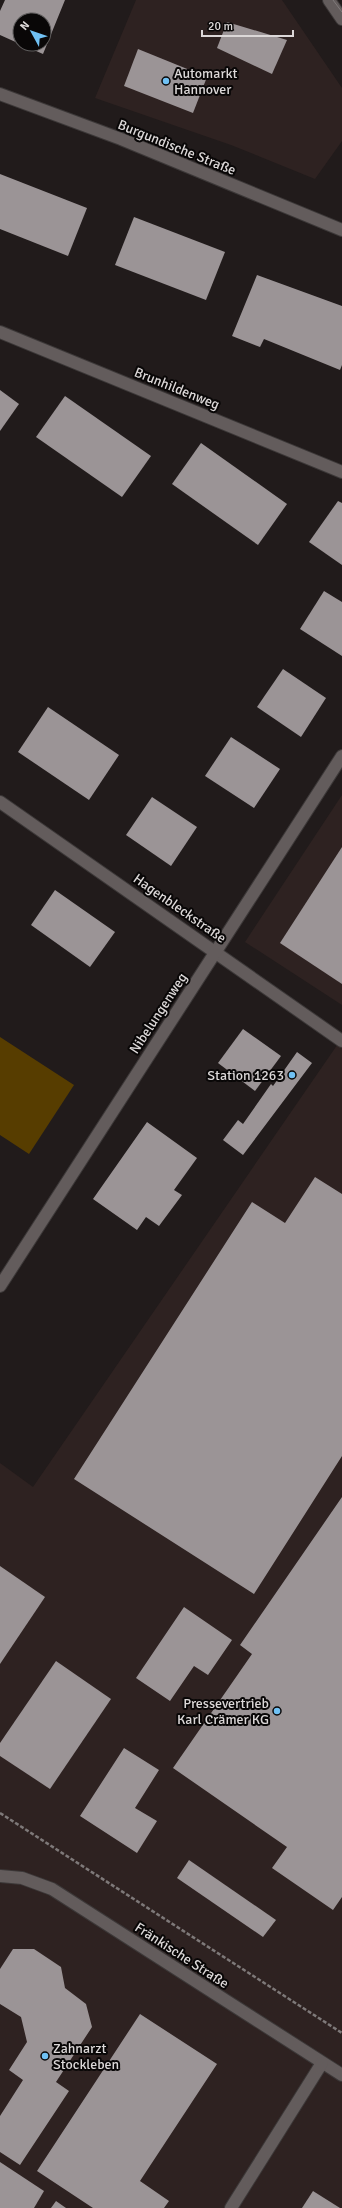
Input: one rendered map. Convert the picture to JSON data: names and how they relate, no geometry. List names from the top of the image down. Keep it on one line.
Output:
{"streets":{"street":["Burgundische Straße","Brunhildenweg","Hagenbleckstraße","Nibelungenweg","Fränkische Straße"]},"crossings":[["Hagenbleckstraße","Nibelungenweg"]],"places":["Automarkt Hannover","Station 1263","Pressevertrieb Karl Crämer KG","Zahnarzt Stockleben"],"scale_bar":"20 m","north":"top left"}
